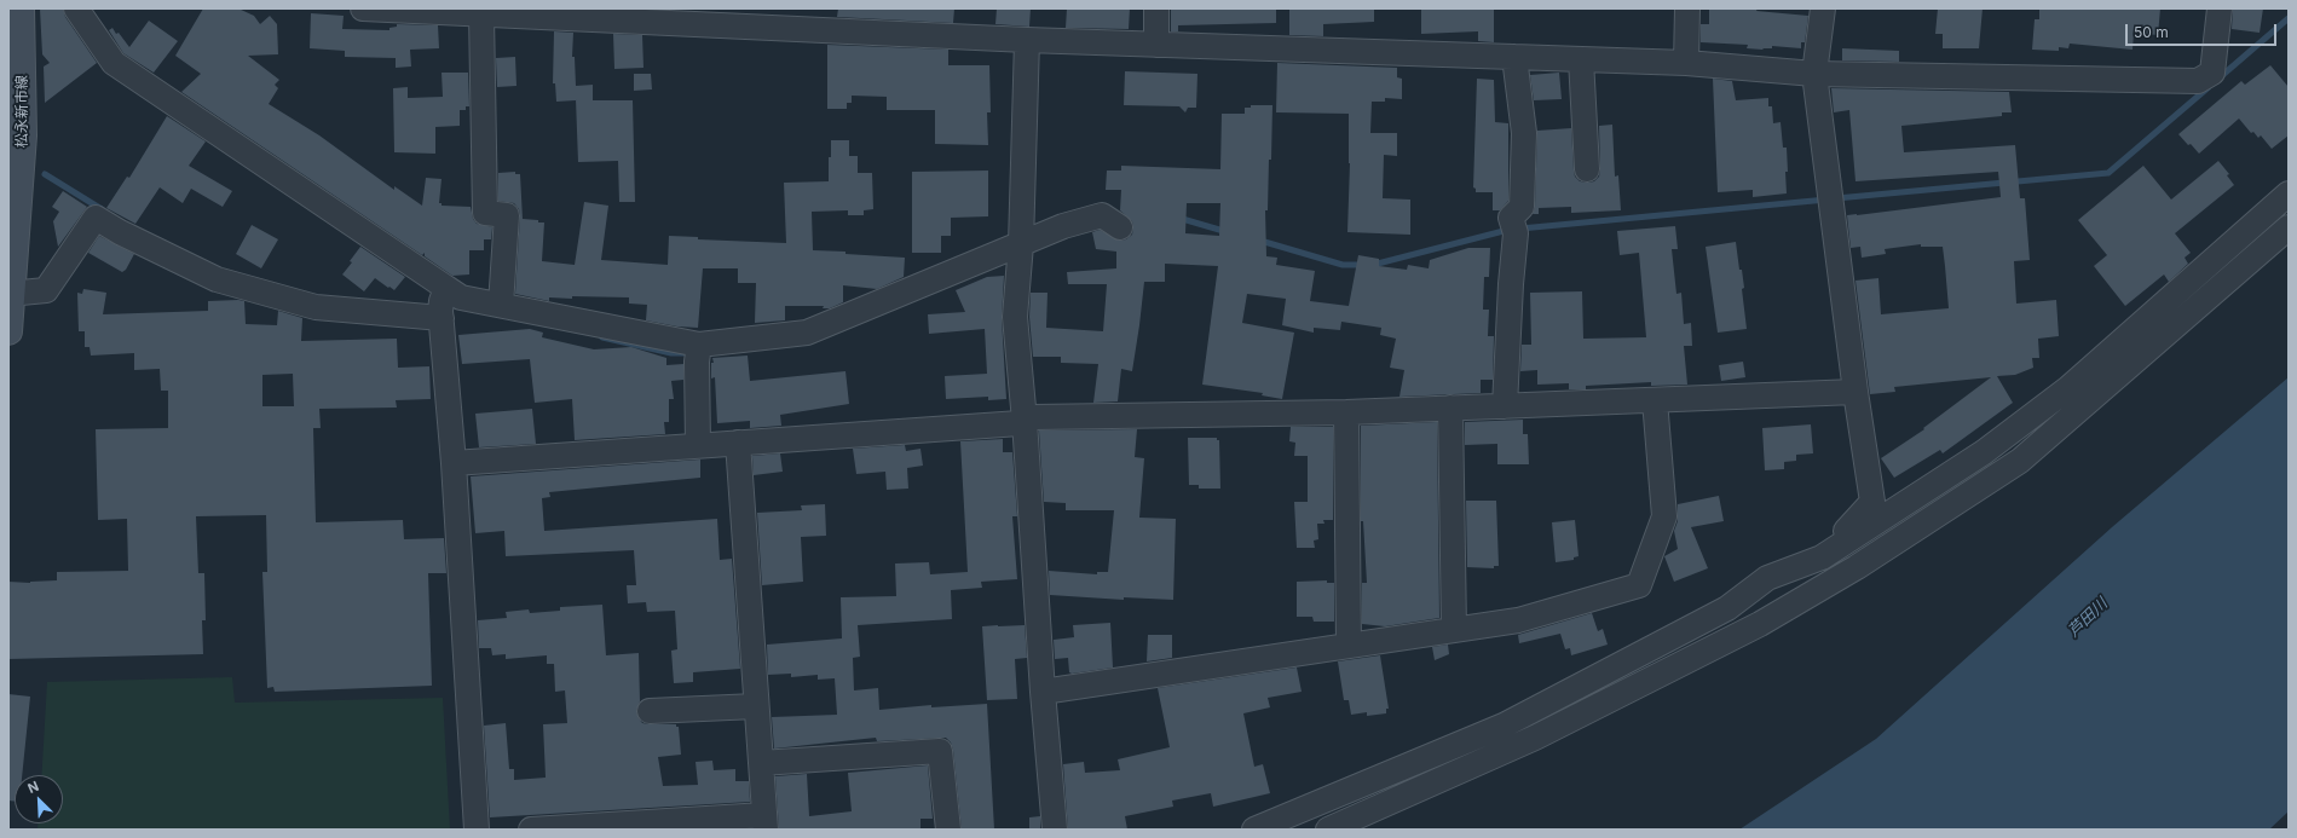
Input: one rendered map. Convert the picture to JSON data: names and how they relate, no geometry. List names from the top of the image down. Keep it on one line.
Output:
{"streets":{"main road":["松永新市線"]},"water":["芦田川"],"scale_bar":"50 m","north":"top left"}
